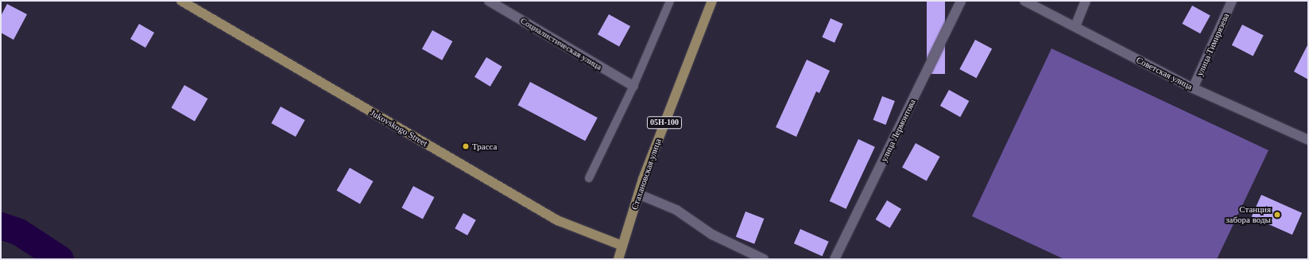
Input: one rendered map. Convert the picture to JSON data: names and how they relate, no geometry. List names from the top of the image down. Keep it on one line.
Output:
{"streets":{"main road":["05Н-100","Jukovskogo Street","Стахановская улица"],"street":["Социалистическая улица","улица Тимирязева","Советская улица","улица Лермонтова"]},"crossings":[["улица Тимирязева","Советская улица"],["Jukovskogo Street","Стахановская улица"]],"places":["Трасса","Станция забора воды"]}
